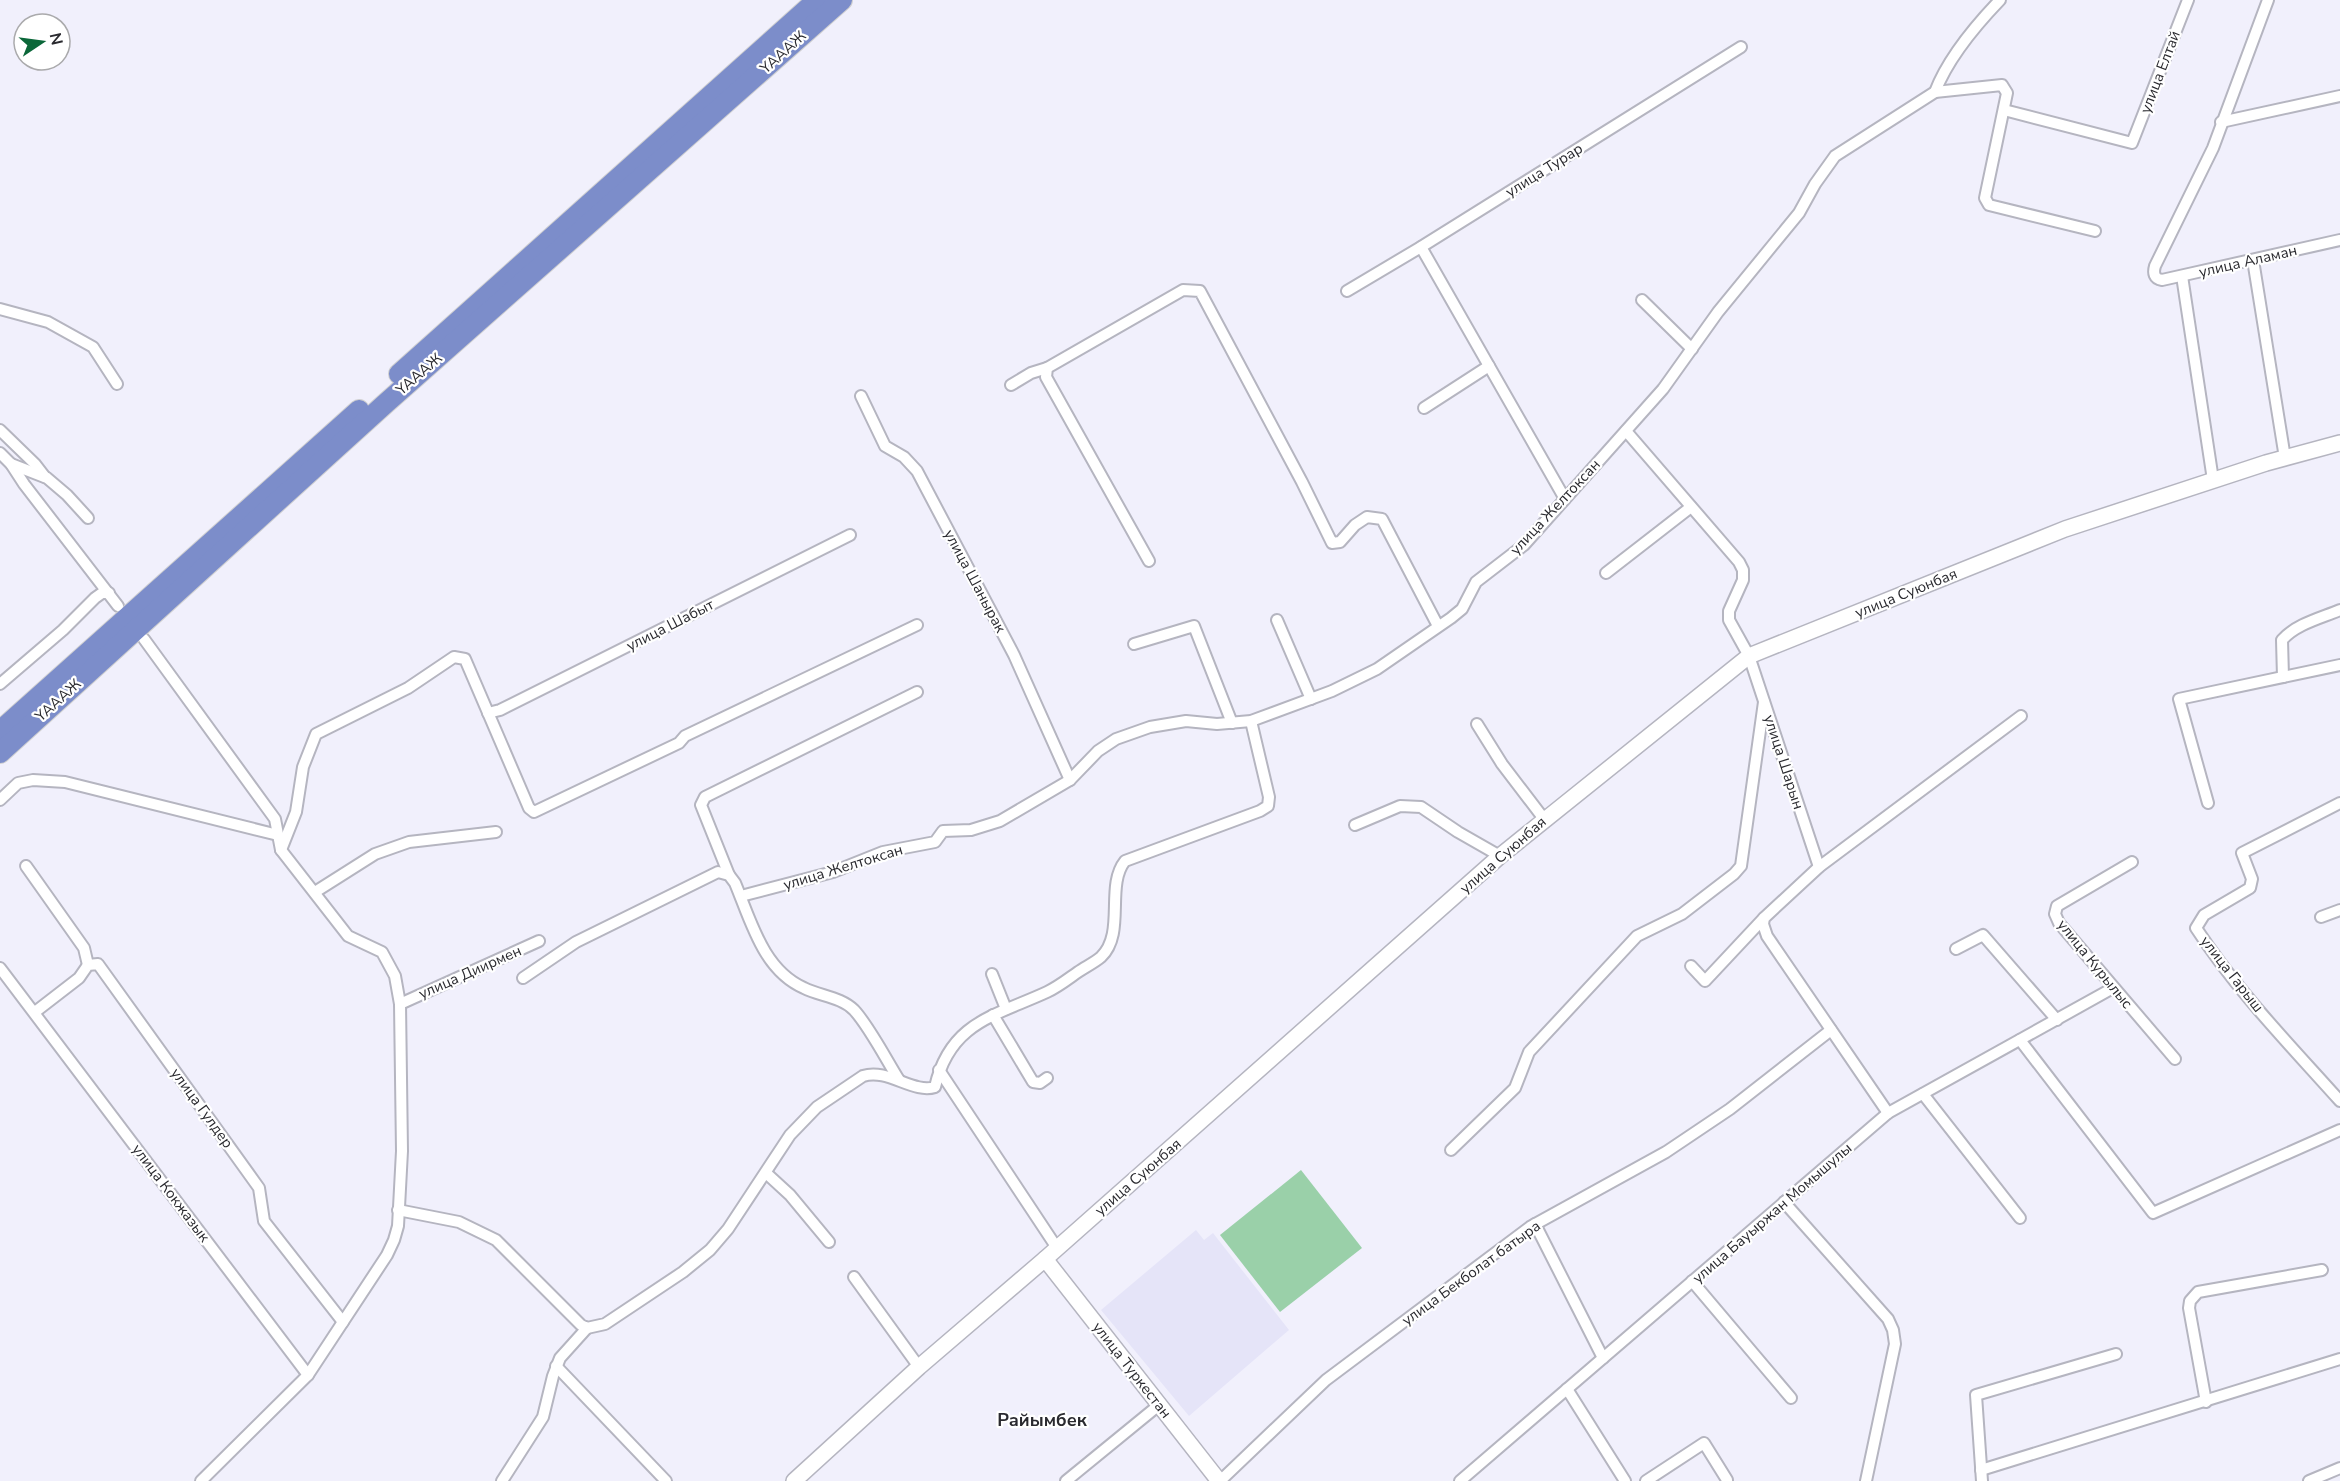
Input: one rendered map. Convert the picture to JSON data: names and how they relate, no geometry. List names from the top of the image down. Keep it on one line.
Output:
{"streets":{"highway":["ҮАААЖ"],"main road":["улица Суюнбая","улица Туркестан"],"street":["улица Елтай","улица Турар","улица Аламан","улица Желтоксан","улица Шанырак","улица Шабыт","улица Шарын","улица Курылыс","улица Диирмен","улица Гарыш","улица Гулдер","улица Кокжазык","улица Бауыржан Момышулы","улица Бекболат батыра"]},"crossings":[["улица Желтоксан","улица Шанырак"],["улица Суюнбая","улица Шарын"],["улица Суюнбая","улица Туркестан"],["улица Курылыс","улица Бауыржан Момышулы"],["улица Бекболат батыра","улица Туркестан"]],"districts":["Райымбек"],"north":"right"}
